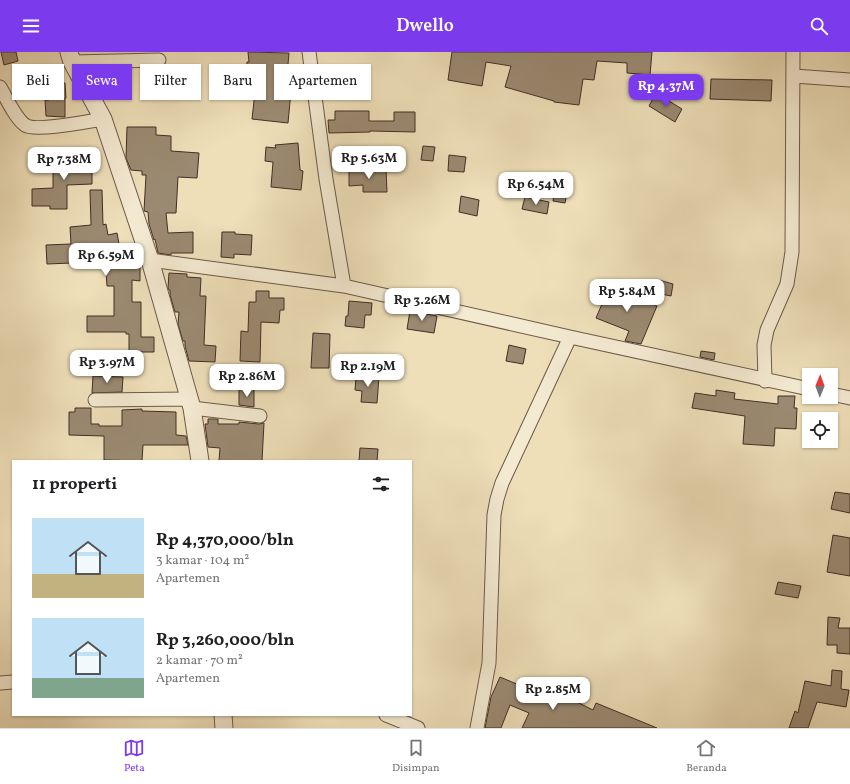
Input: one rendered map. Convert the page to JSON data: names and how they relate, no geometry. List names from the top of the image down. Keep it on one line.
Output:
{"north":"top","page":{"header":"Dwello","chip":["Beli","Sewa","Filter","Baru","Apartemen"],"price":["Rp 4.37M","Rp 5.63M","Rp 7.38M","Rp 6.54M","Rp 6.59M","Rp 5.84M","Rp 3.26M","Rp 3.97M","Rp 2.19M","Rp 2.86M","Rp 2.85M"],"heading":"11 properti","list":[{"name":"Rp 4,370,000/bln","note":"3 kamar · 104 m² · Apartemen"},{"name":"Rp 3,260,000/bln","note":"2 kamar · 70 m² · Apartemen"}],"tabs":["Peta","Disimpan","Beranda"]}}
